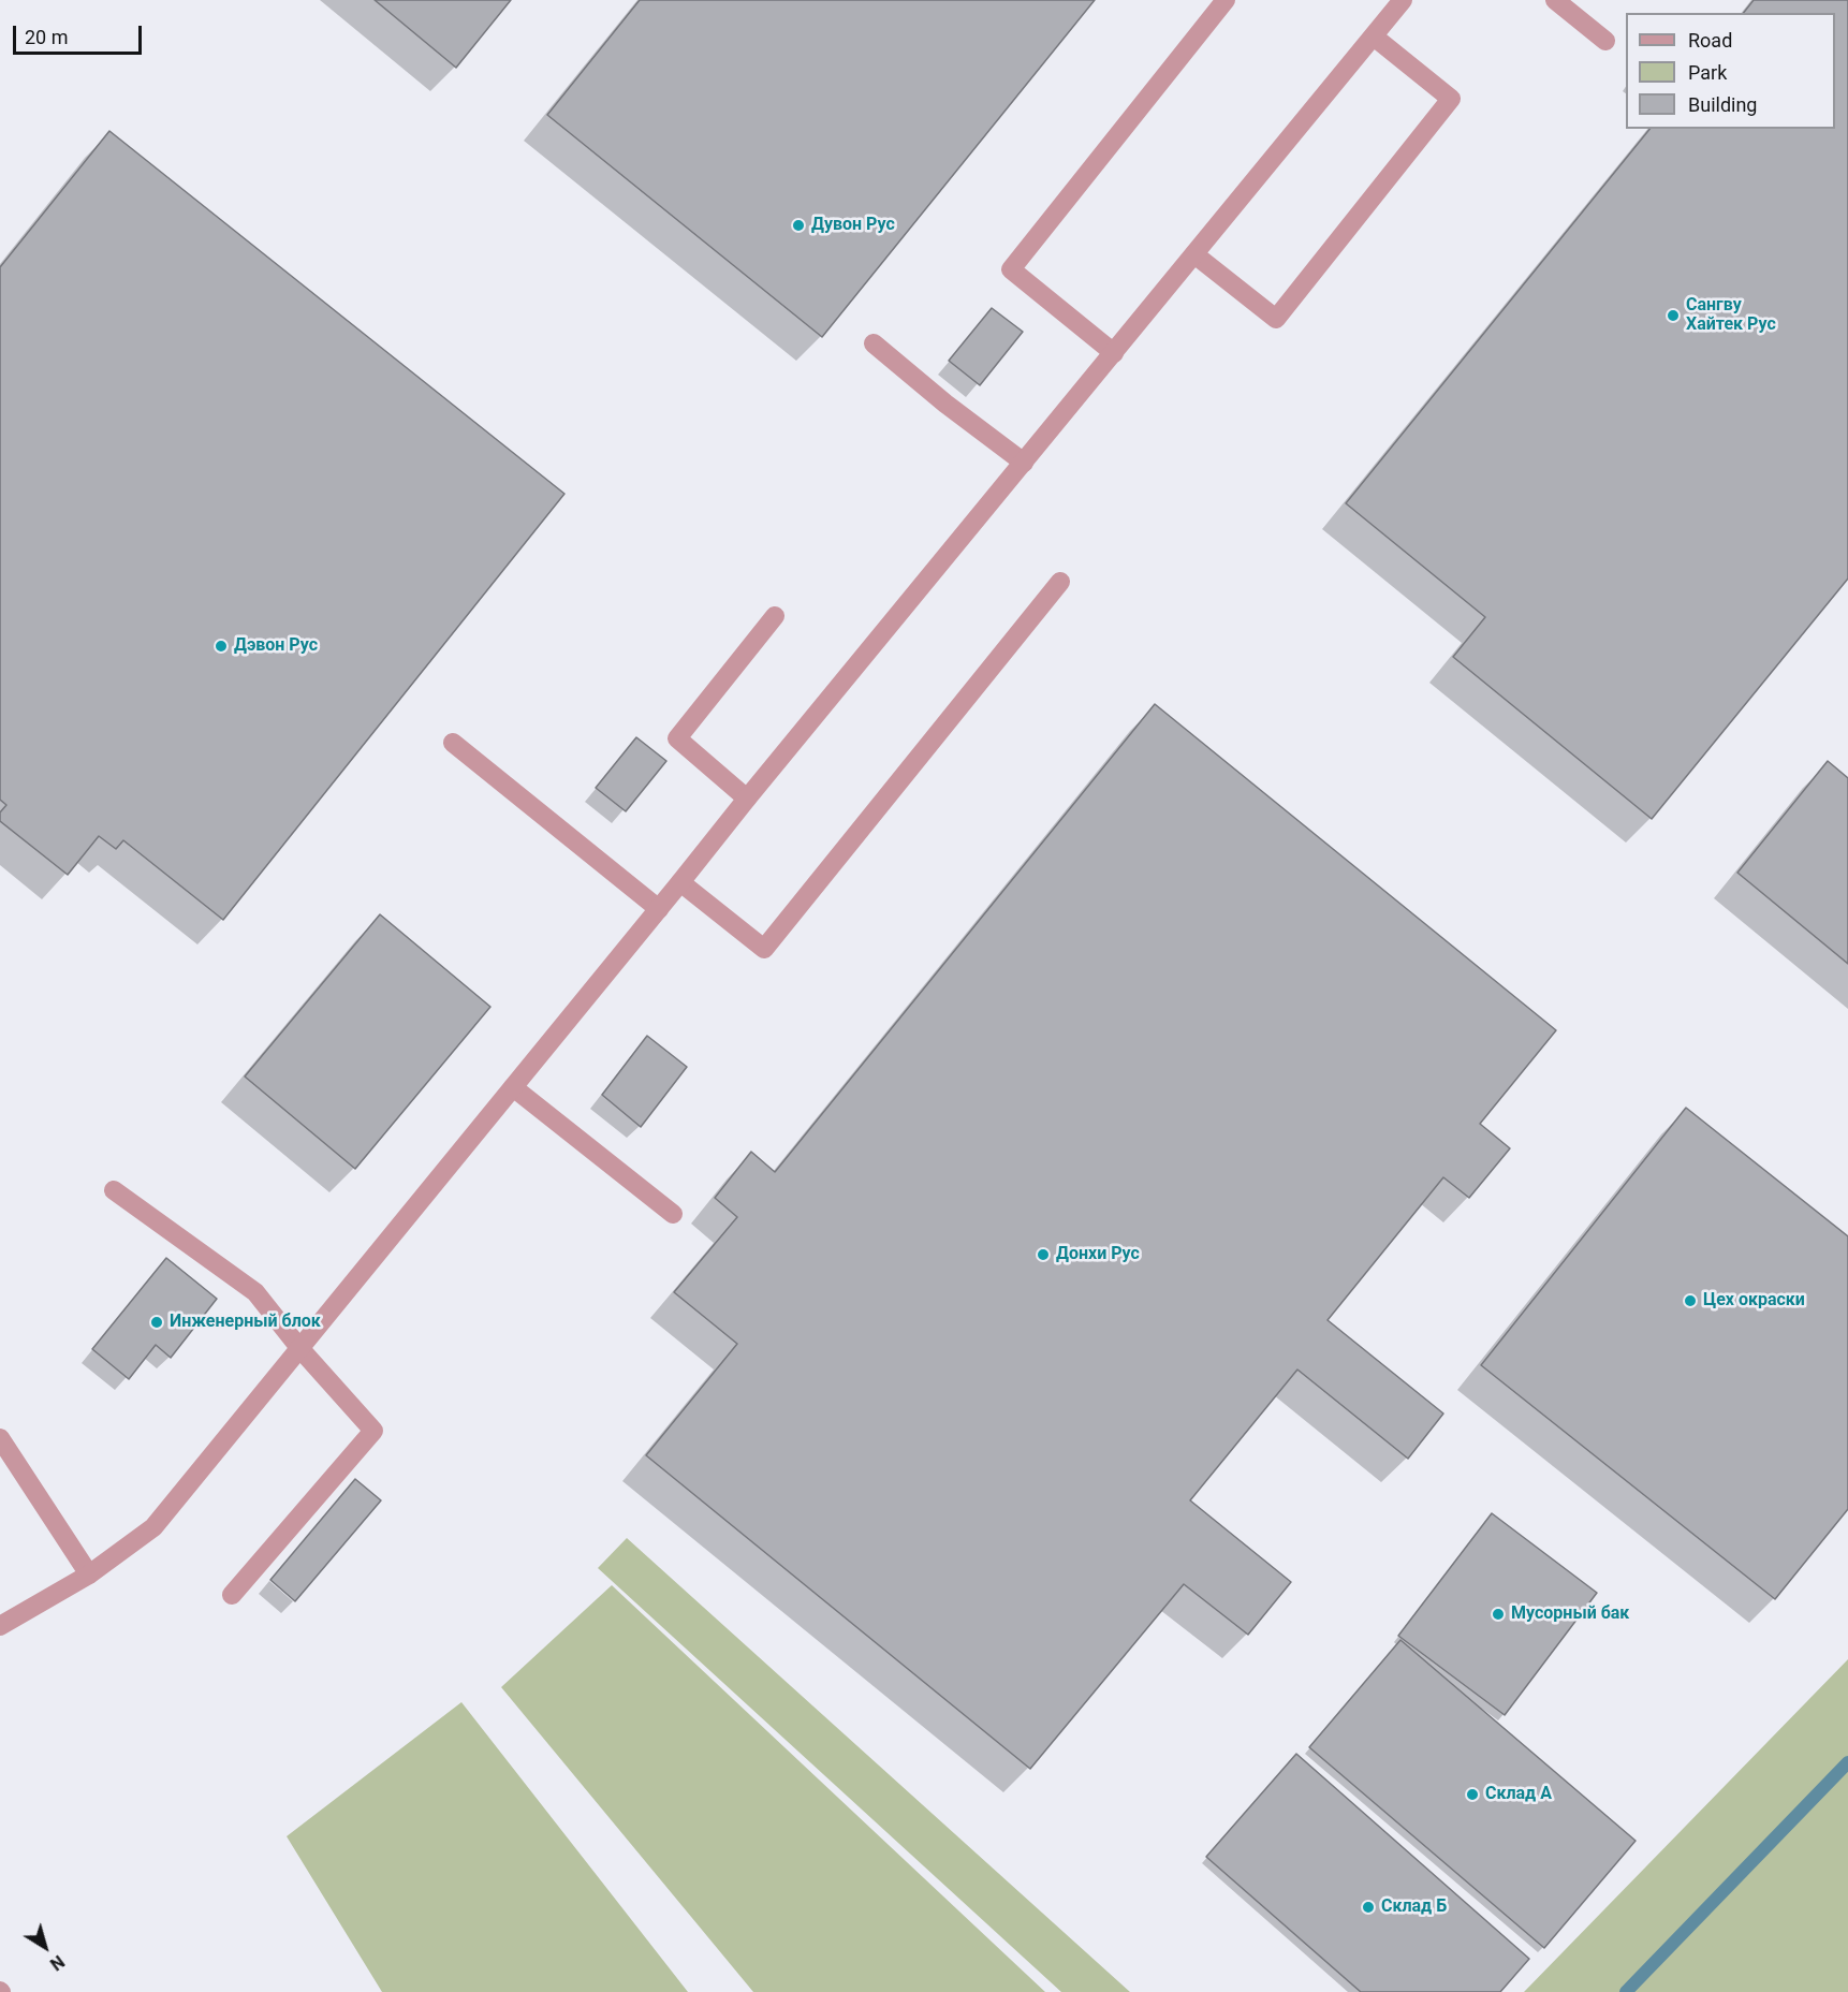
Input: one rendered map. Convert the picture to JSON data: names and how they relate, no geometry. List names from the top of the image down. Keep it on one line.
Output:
{"places":["Дувон Рус","Сангву Хайтек Рус","Дэвон Рус","Донхи Рус","Цех окраски","Инженерный блок","Мусорный бак","Склад А","Склад Б"],"legend":["Road","Park","Building"],"scale_bar":"20 m","north":"bottom right"}
